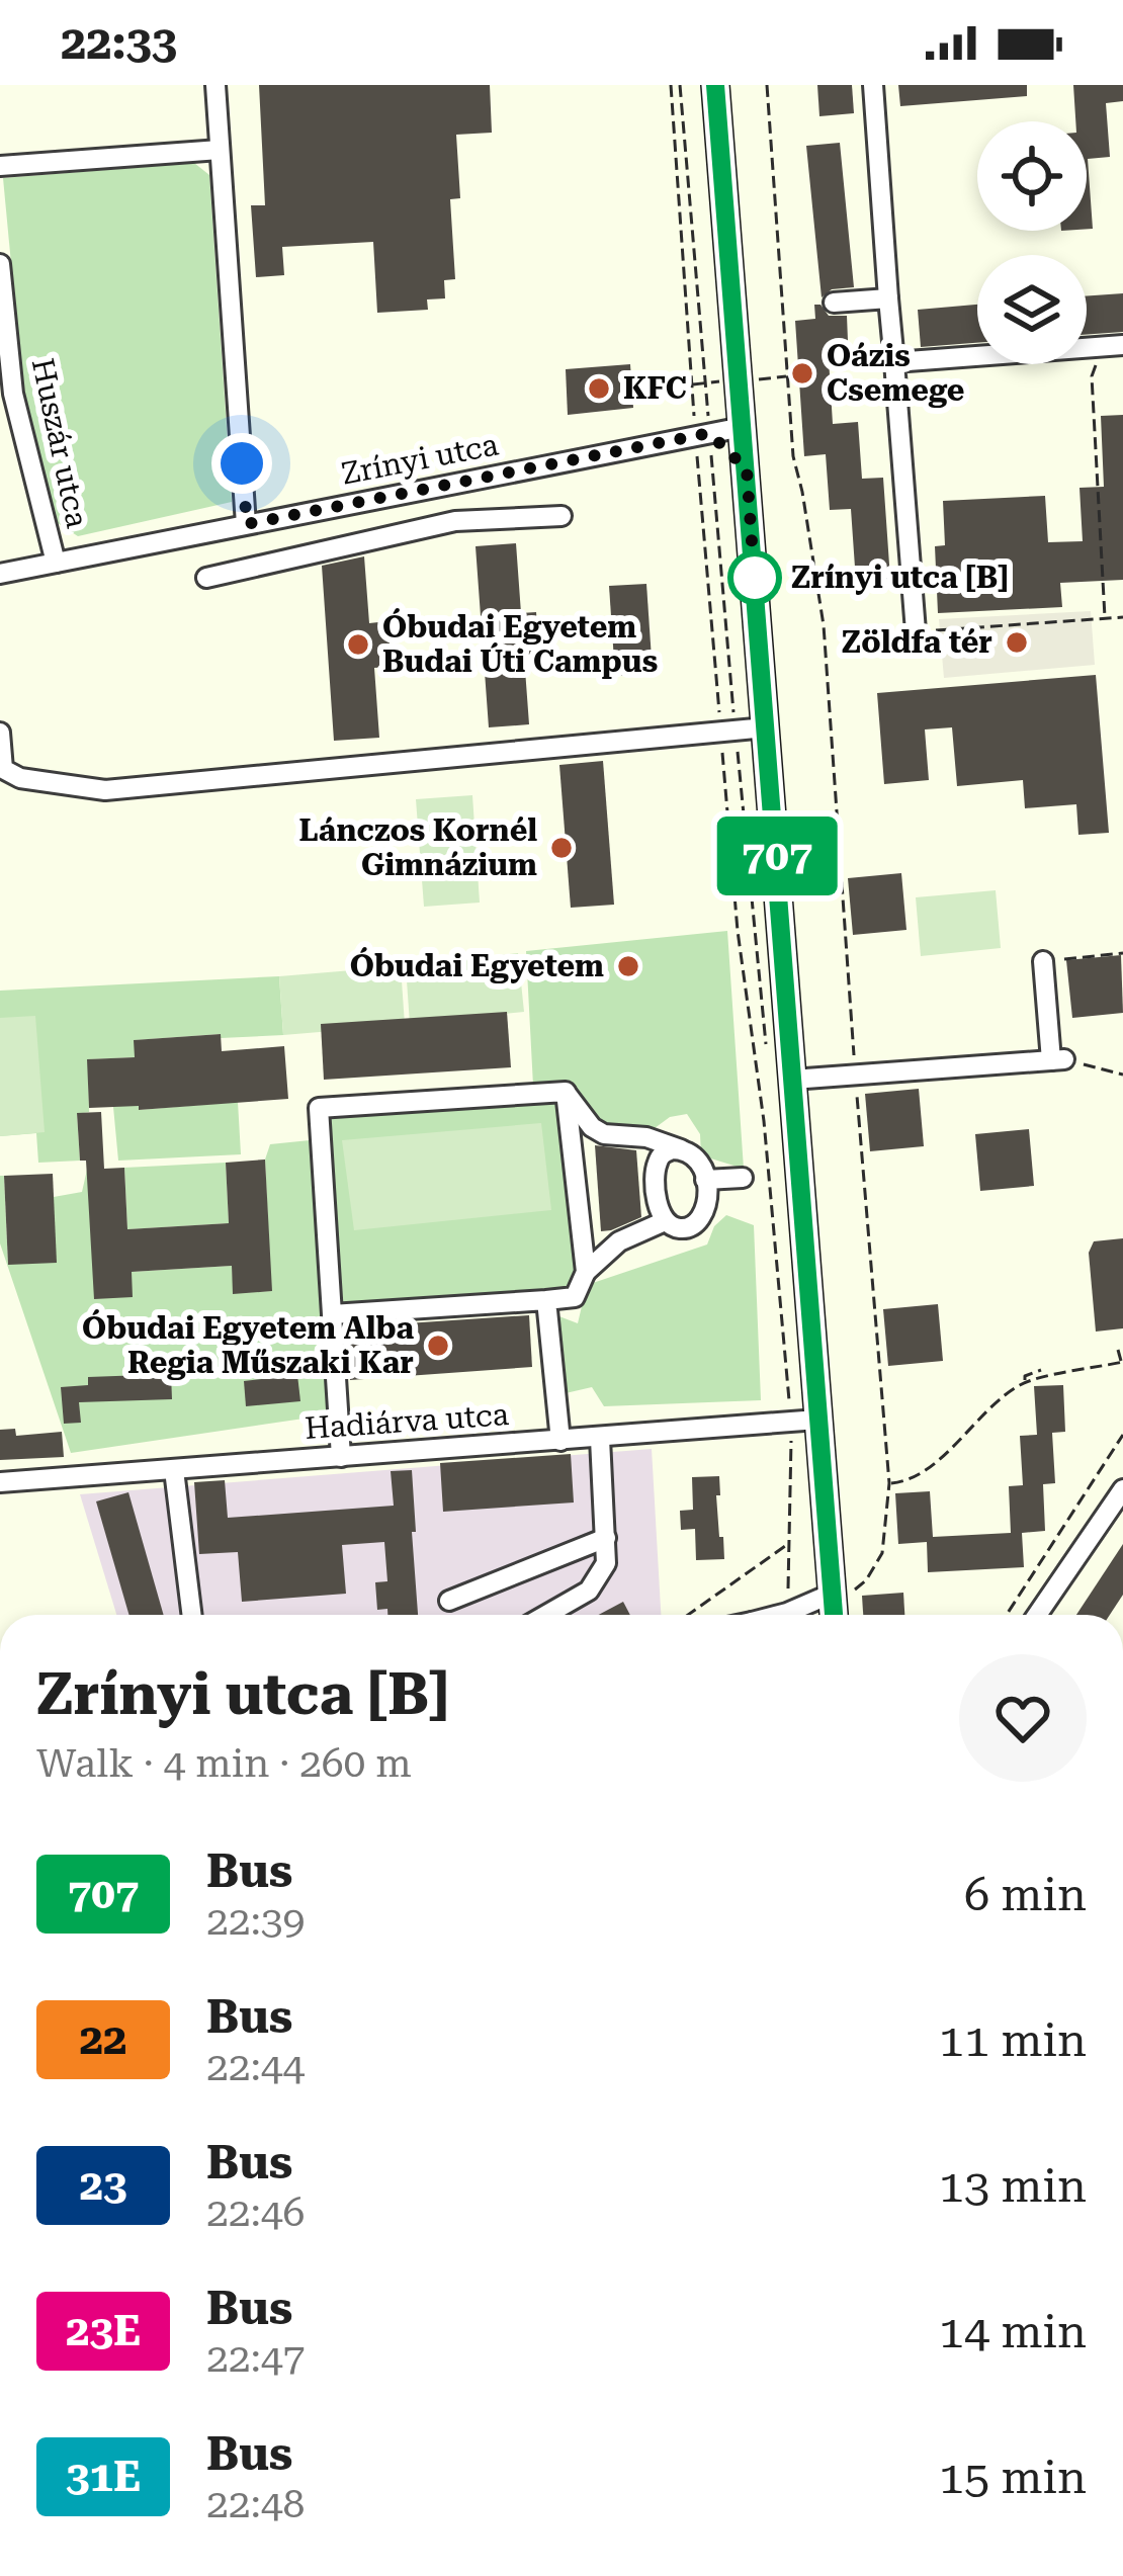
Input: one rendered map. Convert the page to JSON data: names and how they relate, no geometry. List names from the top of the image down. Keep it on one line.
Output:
{"streets":{"street":["Huszár utca","Zrínyi utca","Hadiárva utca"]},"crossings":[["Huszár utca","Zrínyi utca"]],"places":["Oázis Csemege","KFC","Zrínyi utca [B]","Zöldfa tér","Óbudai Egyetem Budai Úti Campus","Lánczos Kornél Gimnázium","Óbudai Egyetem","Óbudai Egyetem Alba Regia Műszaki Kar"],"lines":["bus line 707"],"page":{"status":"22:33","on_map":"707","heading":["Zrínyi utca [B]","Walk · 4 min · 260 m"],"list":[{"mark":"707","name":"Bus","note":"22:39","value":"6 min"},{"mark":"22","name":"Bus","note":"22:44","value":"11 min"},{"mark":"23","name":"Bus","note":"22:46","value":"13 min"},{"mark":"23E","name":"Bus","note":"22:47","value":"14 min"},{"mark":"31E","name":"Bus","note":"22:48","value":"15 min"}]}}
